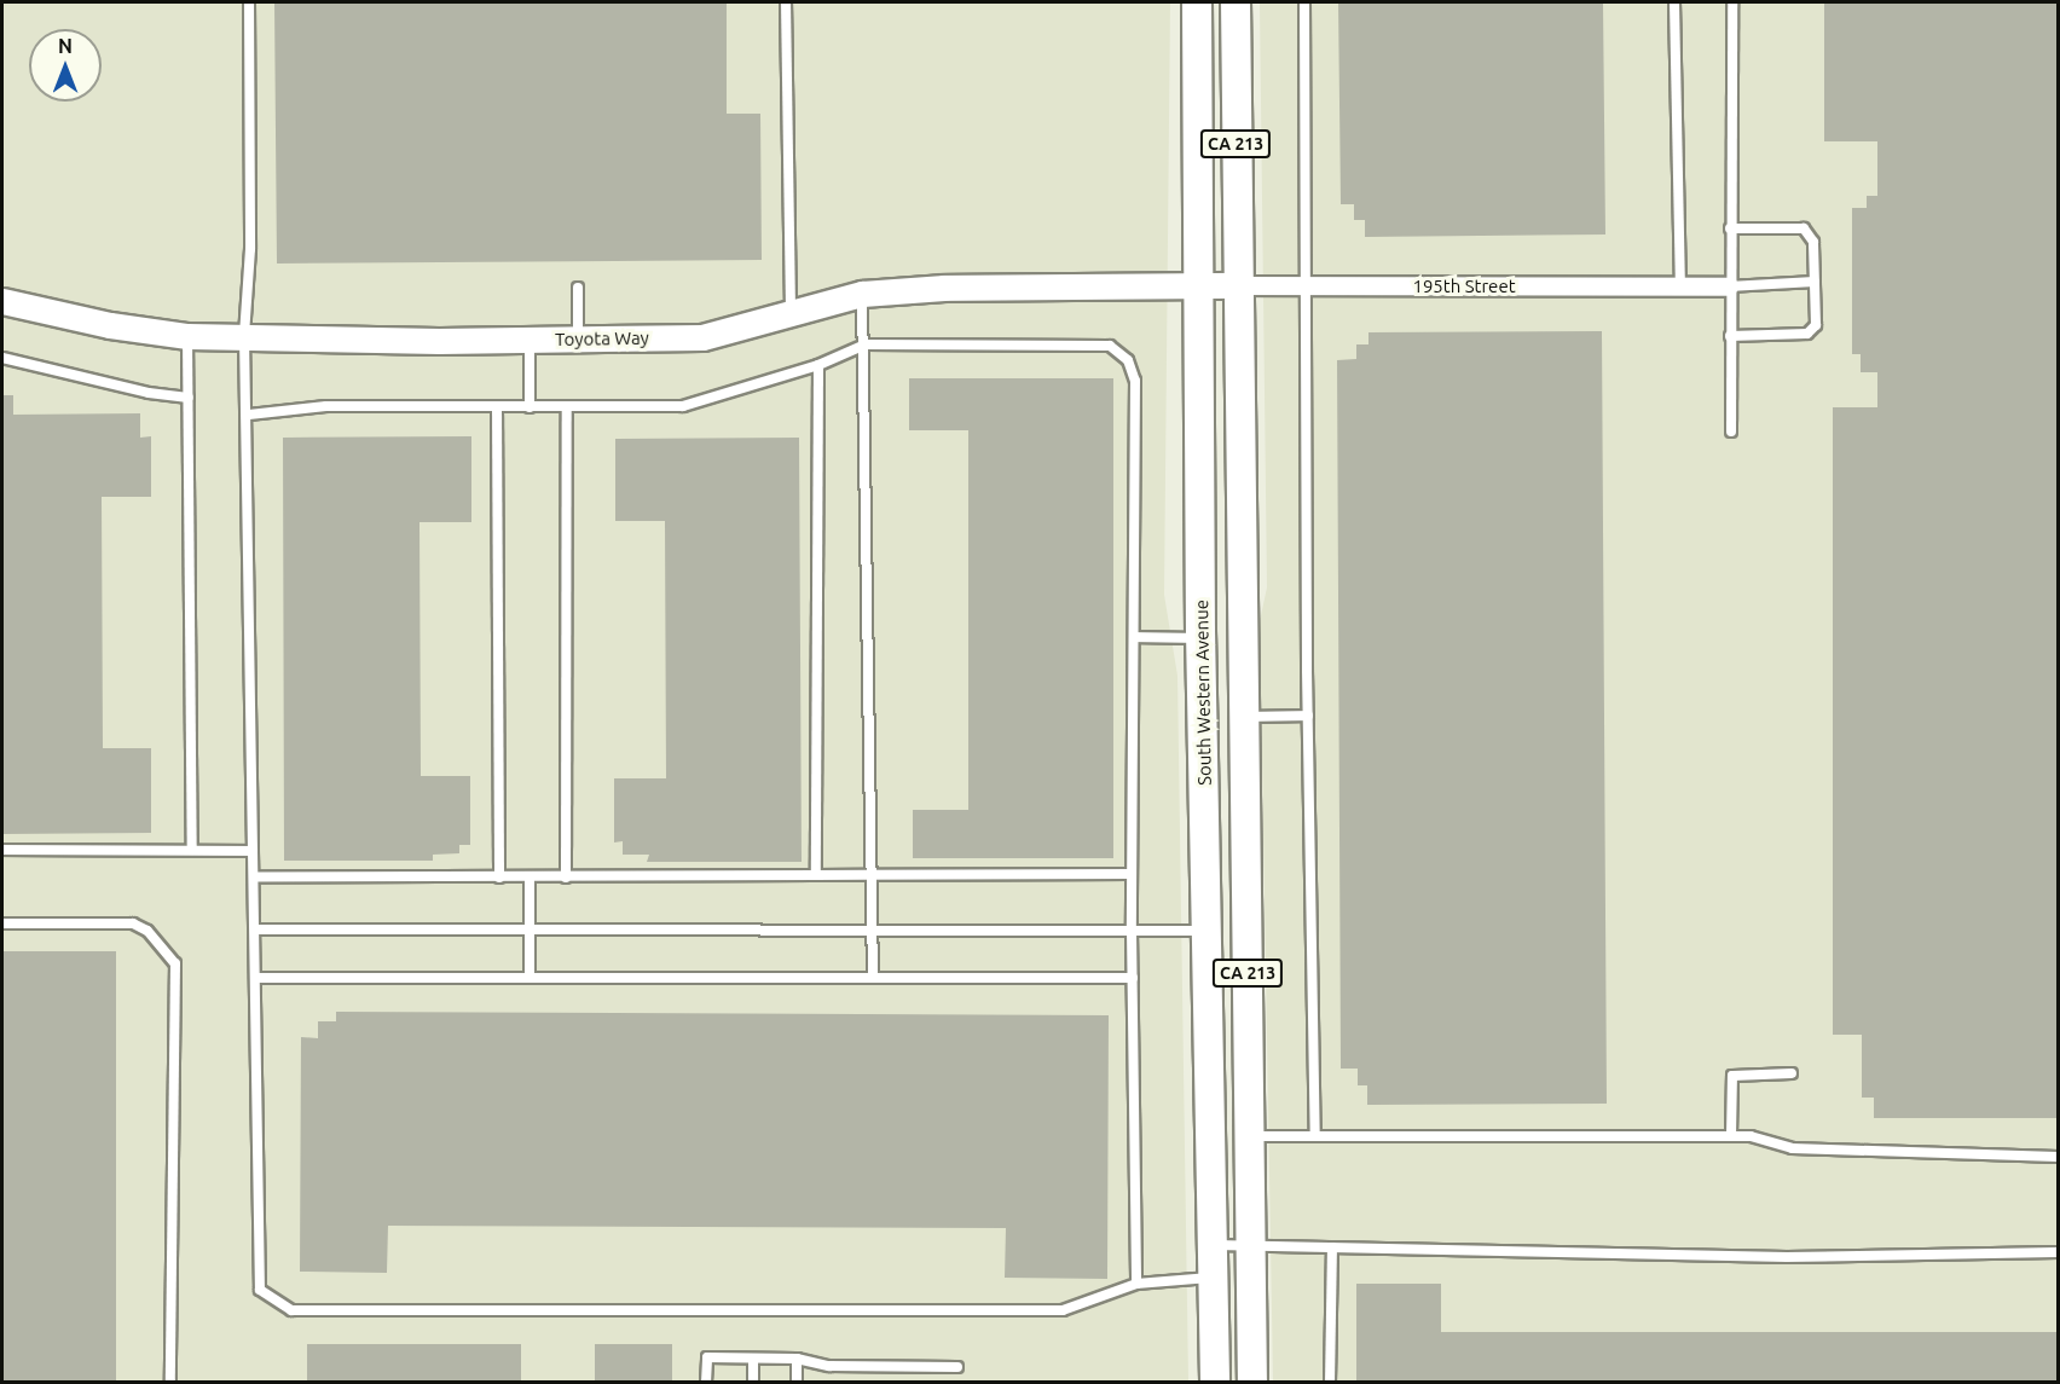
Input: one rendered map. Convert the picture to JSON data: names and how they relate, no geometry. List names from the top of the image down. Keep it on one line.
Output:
{"streets":{"main road":["CA 213","South Western Avenue"],"street":["195th Street","Toyota Way"]},"crossings":[["CA 213","195th Street"],["195th Street","Toyota Way"],["195th Street","South Western Avenue"],["Toyota Way","South Western Avenue"]],"north":"top"}
